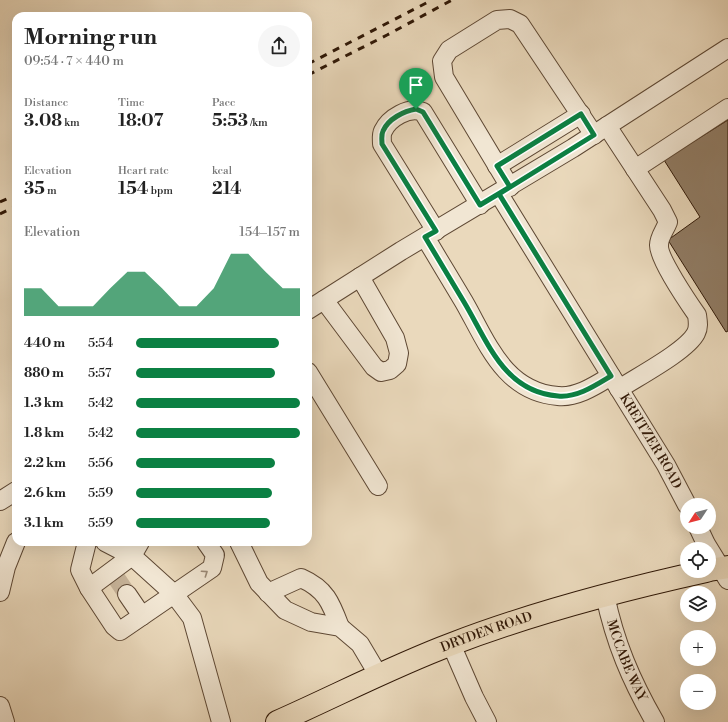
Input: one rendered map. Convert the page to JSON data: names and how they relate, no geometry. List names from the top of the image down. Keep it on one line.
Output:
{"streets":{"main road":["DRYDEN ROAD"],"street":["KREITZER ROAD","MCCABE WAY"]},"crossings":[["DRYDEN ROAD","MCCABE WAY"]],"north":"bottom left","page":{"heading":["Morning run","09:54 · 7 × 440 m"],"stats":[["Distance","3.08 km"],["Time","18:07"],["Pace","5:53 /km"],["Elevation","35 m"],["Heart rate","154 bpm"],["kcal","214"]],"chart":["Elevation","154–157 m"],"list":[{"name":"440 m","note":"5:54"},{"name":"880 m","note":"5:57"},{"name":"1.3 km","note":"5:42"},{"name":"1.8 km","note":"5:42"},{"name":"2.2 km","note":"5:56"},{"name":"2.6 km","note":"5:59"},{"name":"3.1 km","note":"5:59"}],"map_buttons":["+","−"]}}
